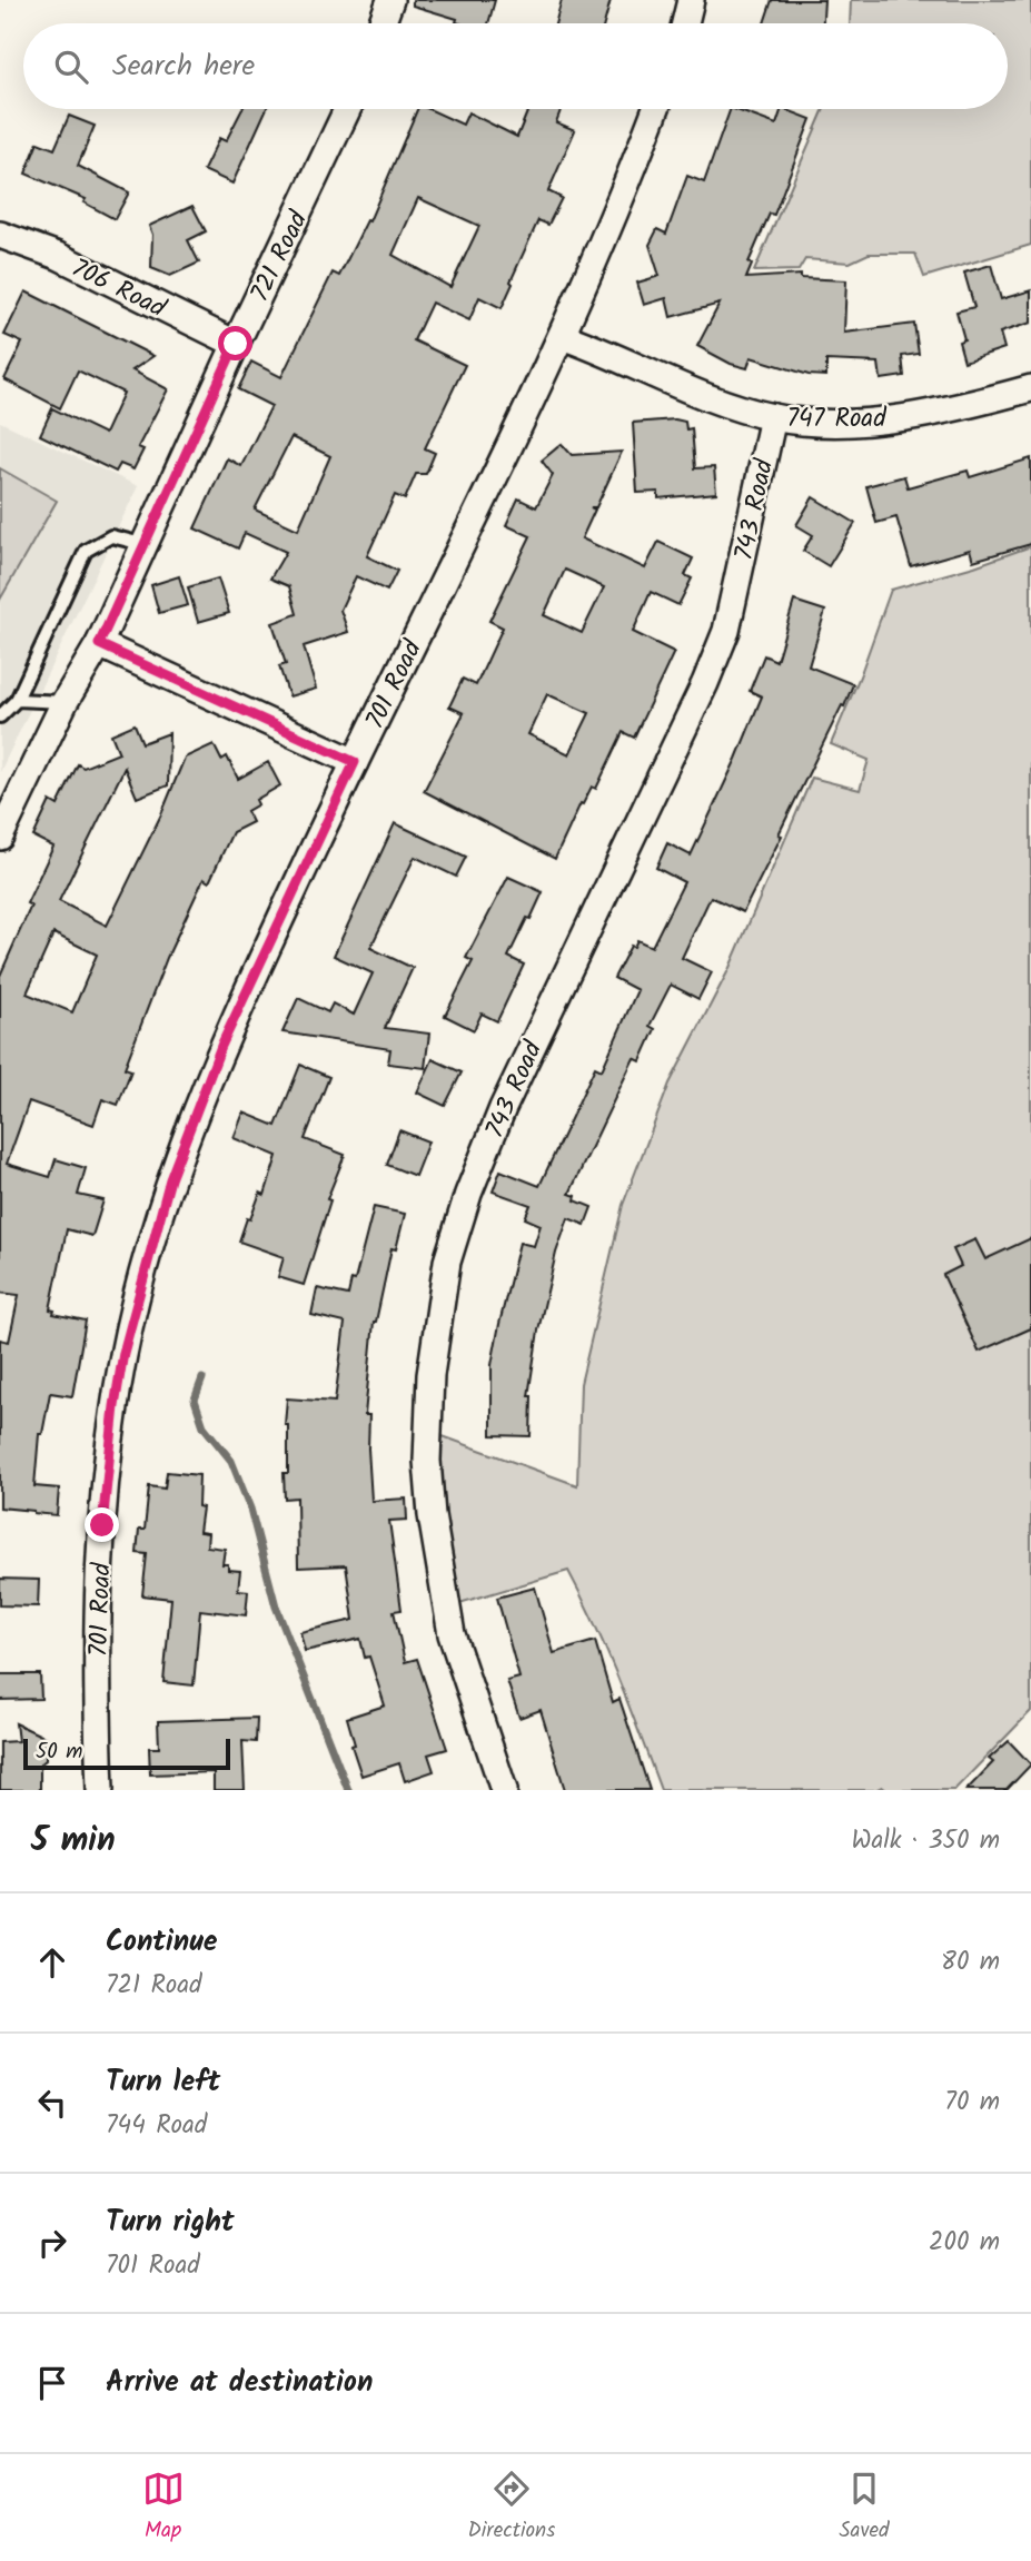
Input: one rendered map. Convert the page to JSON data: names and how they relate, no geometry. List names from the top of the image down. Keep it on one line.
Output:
{"streets":{"street":["721 Road","706 Road","747 Road","743 Road","701 Road"]},"crossings":[["721 Road","706 Road"],["747 Road","743 Road"],["747 Road","701 Road"]],"scale_bar":"50 m","page":{"search":"Search here","scale":"50 m","heading":["5 min","Walk · 350 m"],"list":[["Continue","721 Road","80 m"],["Turn left","744 Road","70 m"],["Turn right","701 Road","200 m"],"Arrive at destination"],"nav":["Map","Directions","Saved"]}}
